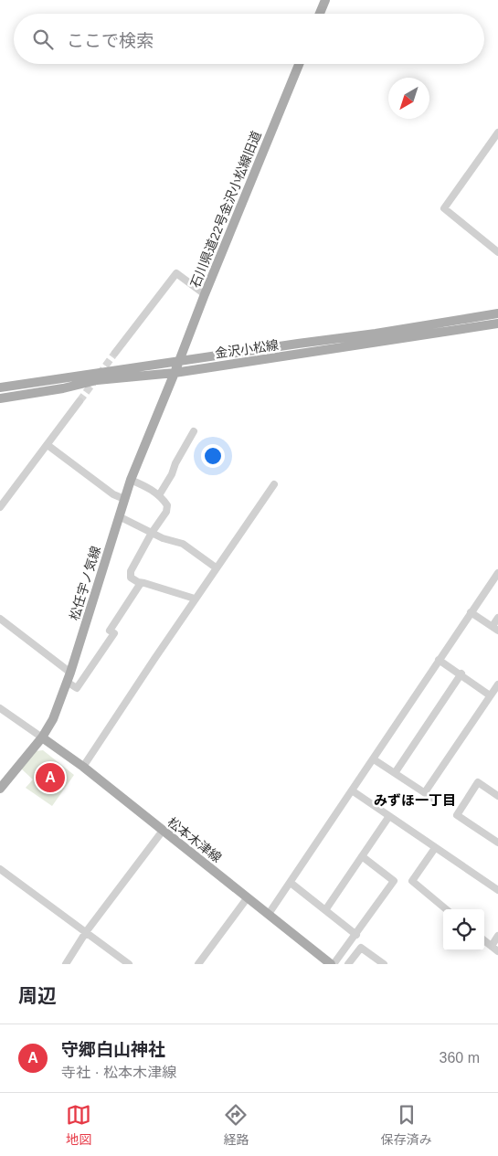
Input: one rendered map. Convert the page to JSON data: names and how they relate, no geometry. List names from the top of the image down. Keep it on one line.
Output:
{"streets":{"main road":["石川県道22号金沢小松線旧道","金沢小松線","松任宇ノ気線","松本木津線"]},"crossings":[["石川県道22号金沢小松線旧道","金沢小松線"],["石川県道22号金沢小松線旧道","松任宇ノ気線"],["金沢小松線","松任宇ノ気線"],["松任宇ノ気線","松本木津線"]],"districts":["みずほ一丁目"],"north":"bottom left","page":{"search":"ここで検索","pins":"A","heading":"周辺","list":[{"mark":"A","name":"守郷白山神社","note":"寺社 · 松本木津線","value":"360 m"}],"nav":["地図","経路","保存済み"]}}
